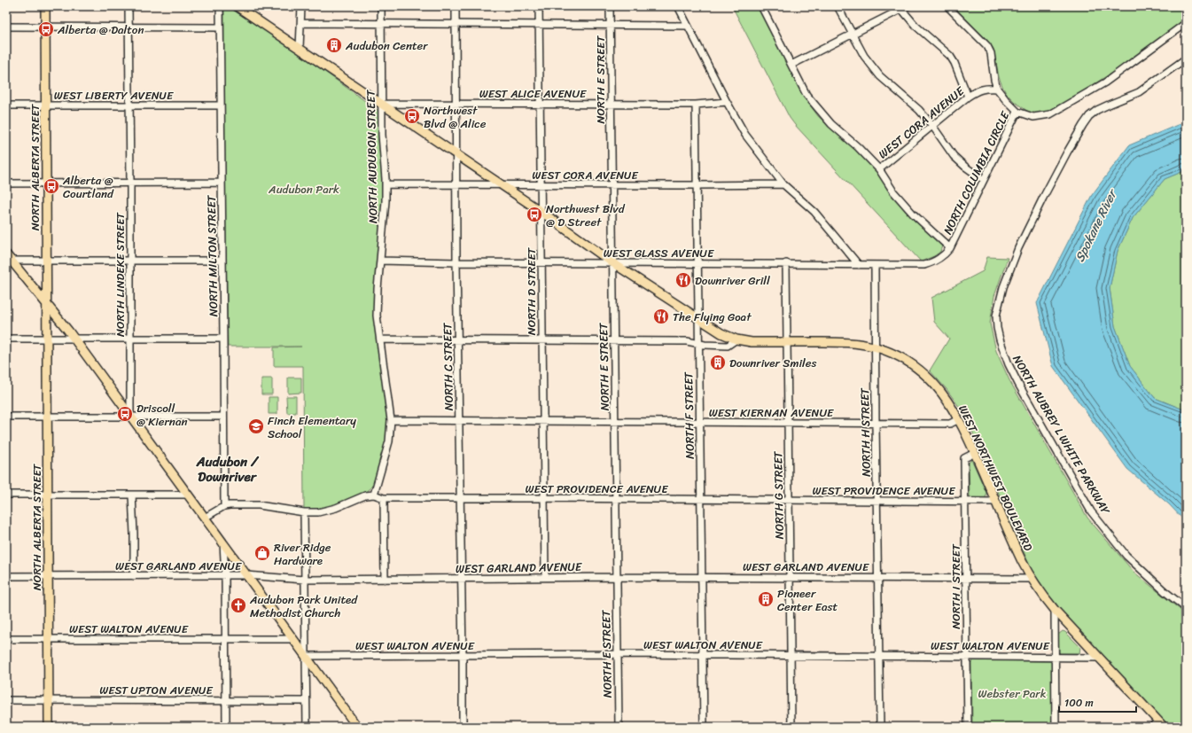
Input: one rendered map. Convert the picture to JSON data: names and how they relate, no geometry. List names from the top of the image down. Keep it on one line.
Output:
{"streets":{"main road":["NORTH ALBERTA STREET","WEST NORTHWEST BOULEVARD"],"street":["NORTH E STREET","WEST ALICE AVENUE","WEST LIBERTY AVENUE","WEST CORA AVENUE","NORTH AUDUBON STREET","NORTH COLUMBIA CIRCLE","WEST GLASS AVENUE","NORTH MILTON STREET","NORTH LINDEKE STREET","NORTH D STREET","NORTH C STREET","WEST KIERNAN AVENUE","NORTH F STREET","NORTH H STREET","NORTH AUBREY L WHITE PARKWAY","WEST PROVIDENCE AVENUE","NORTH G STREET","WEST GARLAND AVENUE","NORTH I STREET","WEST WALTON AVENUE","WEST UPTON AVENUE"]},"crossings":[["NORTH E STREET","WEST ALICE AVENUE"],["NORTH E STREET","WEST CORA AVENUE"],["NORTH E STREET","WEST GLASS AVENUE"],["NORTH E STREET","WEST KIERNAN AVENUE"],["NORTH E STREET","WEST NORTHWEST BOULEVARD"],["NORTH E STREET","WEST PROVIDENCE AVENUE"],["NORTH E STREET","WEST GARLAND AVENUE"],["NORTH E STREET","WEST WALTON AVENUE"],["WEST ALICE AVENUE","NORTH AUDUBON STREET"],["WEST ALICE AVENUE","NORTH D STREET"],["WEST ALICE AVENUE","NORTH C STREET"],["WEST ALICE AVENUE","NORTH F STREET"],["WEST ALICE AVENUE","WEST NORTHWEST BOULEVARD"],["WEST LIBERTY AVENUE","NORTH ALBERTA STREET"],["WEST LIBERTY AVENUE","NORTH MILTON STREET"],["WEST LIBERTY AVENUE","NORTH LINDEKE STREET"],["WEST CORA AVENUE","NORTH AUDUBON STREET"],["WEST CORA AVENUE","NORTH COLUMBIA CIRCLE"],["WEST CORA AVENUE","NORTH D STREET"],["WEST CORA AVENUE","NORTH C STREET"],["WEST CORA AVENUE","NORTH F STREET"],["WEST CORA AVENUE","WEST NORTHWEST BOULEVARD"],["NORTH AUDUBON STREET","WEST GLASS AVENUE"],["NORTH AUDUBON STREET","WEST KIERNAN AVENUE"],["NORTH AUDUBON STREET","WEST NORTHWEST BOULEVARD"],["NORTH AUDUBON STREET","WEST PROVIDENCE AVENUE"],["NORTH ALBERTA STREET","WEST GARLAND AVENUE"],["NORTH ALBERTA STREET","WEST WALTON AVENUE"],["NORTH ALBERTA STREET","WEST UPTON AVENUE"],["NORTH COLUMBIA CIRCLE","WEST GLASS AVENUE"],["WEST GLASS AVENUE","NORTH D STREET"],["WEST GLASS AVENUE","NORTH C STREET"],["WEST GLASS AVENUE","NORTH F STREET"],["WEST GLASS AVENUE","NORTH H STREET"],["WEST GLASS AVENUE","WEST NORTHWEST BOULEVARD"],["WEST GLASS AVENUE","NORTH G STREET"],["NORTH D STREET","WEST KIERNAN AVENUE"],["NORTH D STREET","WEST NORTHWEST BOULEVARD"],["NORTH D STREET","WEST PROVIDENCE AVENUE"],["NORTH D STREET","WEST GARLAND AVENUE"],["NORTH C STREET","WEST KIERNAN AVENUE"],["NORTH C STREET","WEST NORTHWEST BOULEVARD"],["NORTH C STREET","WEST PROVIDENCE AVENUE"],["NORTH C STREET","WEST GARLAND AVENUE"],["NORTH C STREET","WEST WALTON AVENUE"],["WEST KIERNAN AVENUE","NORTH F STREET"],["WEST KIERNAN AVENUE","NORTH H STREET"],["WEST KIERNAN AVENUE","WEST NORTHWEST BOULEVARD"],["WEST KIERNAN AVENUE","NORTH G STREET"],["NORTH F STREET","WEST NORTHWEST BOULEVARD"],["NORTH F STREET","WEST PROVIDENCE AVENUE"],["NORTH F STREET","WEST GARLAND AVENUE"],["NORTH F STREET","WEST WALTON AVENUE"],["NORTH H STREET","WEST NORTHWEST BOULEVARD"],["NORTH H STREET","WEST PROVIDENCE AVENUE"],["NORTH H STREET","WEST GARLAND AVENUE"],["NORTH H STREET","WEST WALTON AVENUE"],["WEST NORTHWEST BOULEVARD","WEST PROVIDENCE AVENUE"],["WEST NORTHWEST BOULEVARD","NORTH G STREET"],["WEST NORTHWEST BOULEVARD","WEST GARLAND AVENUE"],["WEST NORTHWEST BOULEVARD","NORTH I STREET"],["WEST NORTHWEST BOULEVARD","WEST WALTON AVENUE"],["WEST PROVIDENCE AVENUE","NORTH G STREET"],["WEST PROVIDENCE AVENUE","NORTH I STREET"],["NORTH G STREET","WEST GARLAND AVENUE"],["NORTH G STREET","WEST WALTON AVENUE"],["WEST GARLAND AVENUE","NORTH I STREET"],["NORTH I STREET","WEST WALTON AVENUE"]],"districts":["Audubon / Downriver"],"water":["Spokane River"],"parks":["Audubon Park","Webster Park"],"places":{"bus stop":["Alberta @ Dalton","Northwest Blvd @ Alice","Alberta @ Courtland","Northwest Blvd @ D Street","Driscoll @ Kiernan"],"building":["Audubon Center","Downriver Smiles","Pioneer Center East"],"restaurant":["Downriver Grill","The Flying Goat"],"school or university":["Finch Elementary School"],"shop":["River Ridge Hardware"],"church":["Audubon Park United Methodist Church"]},"scale_bar":"100 m"}
